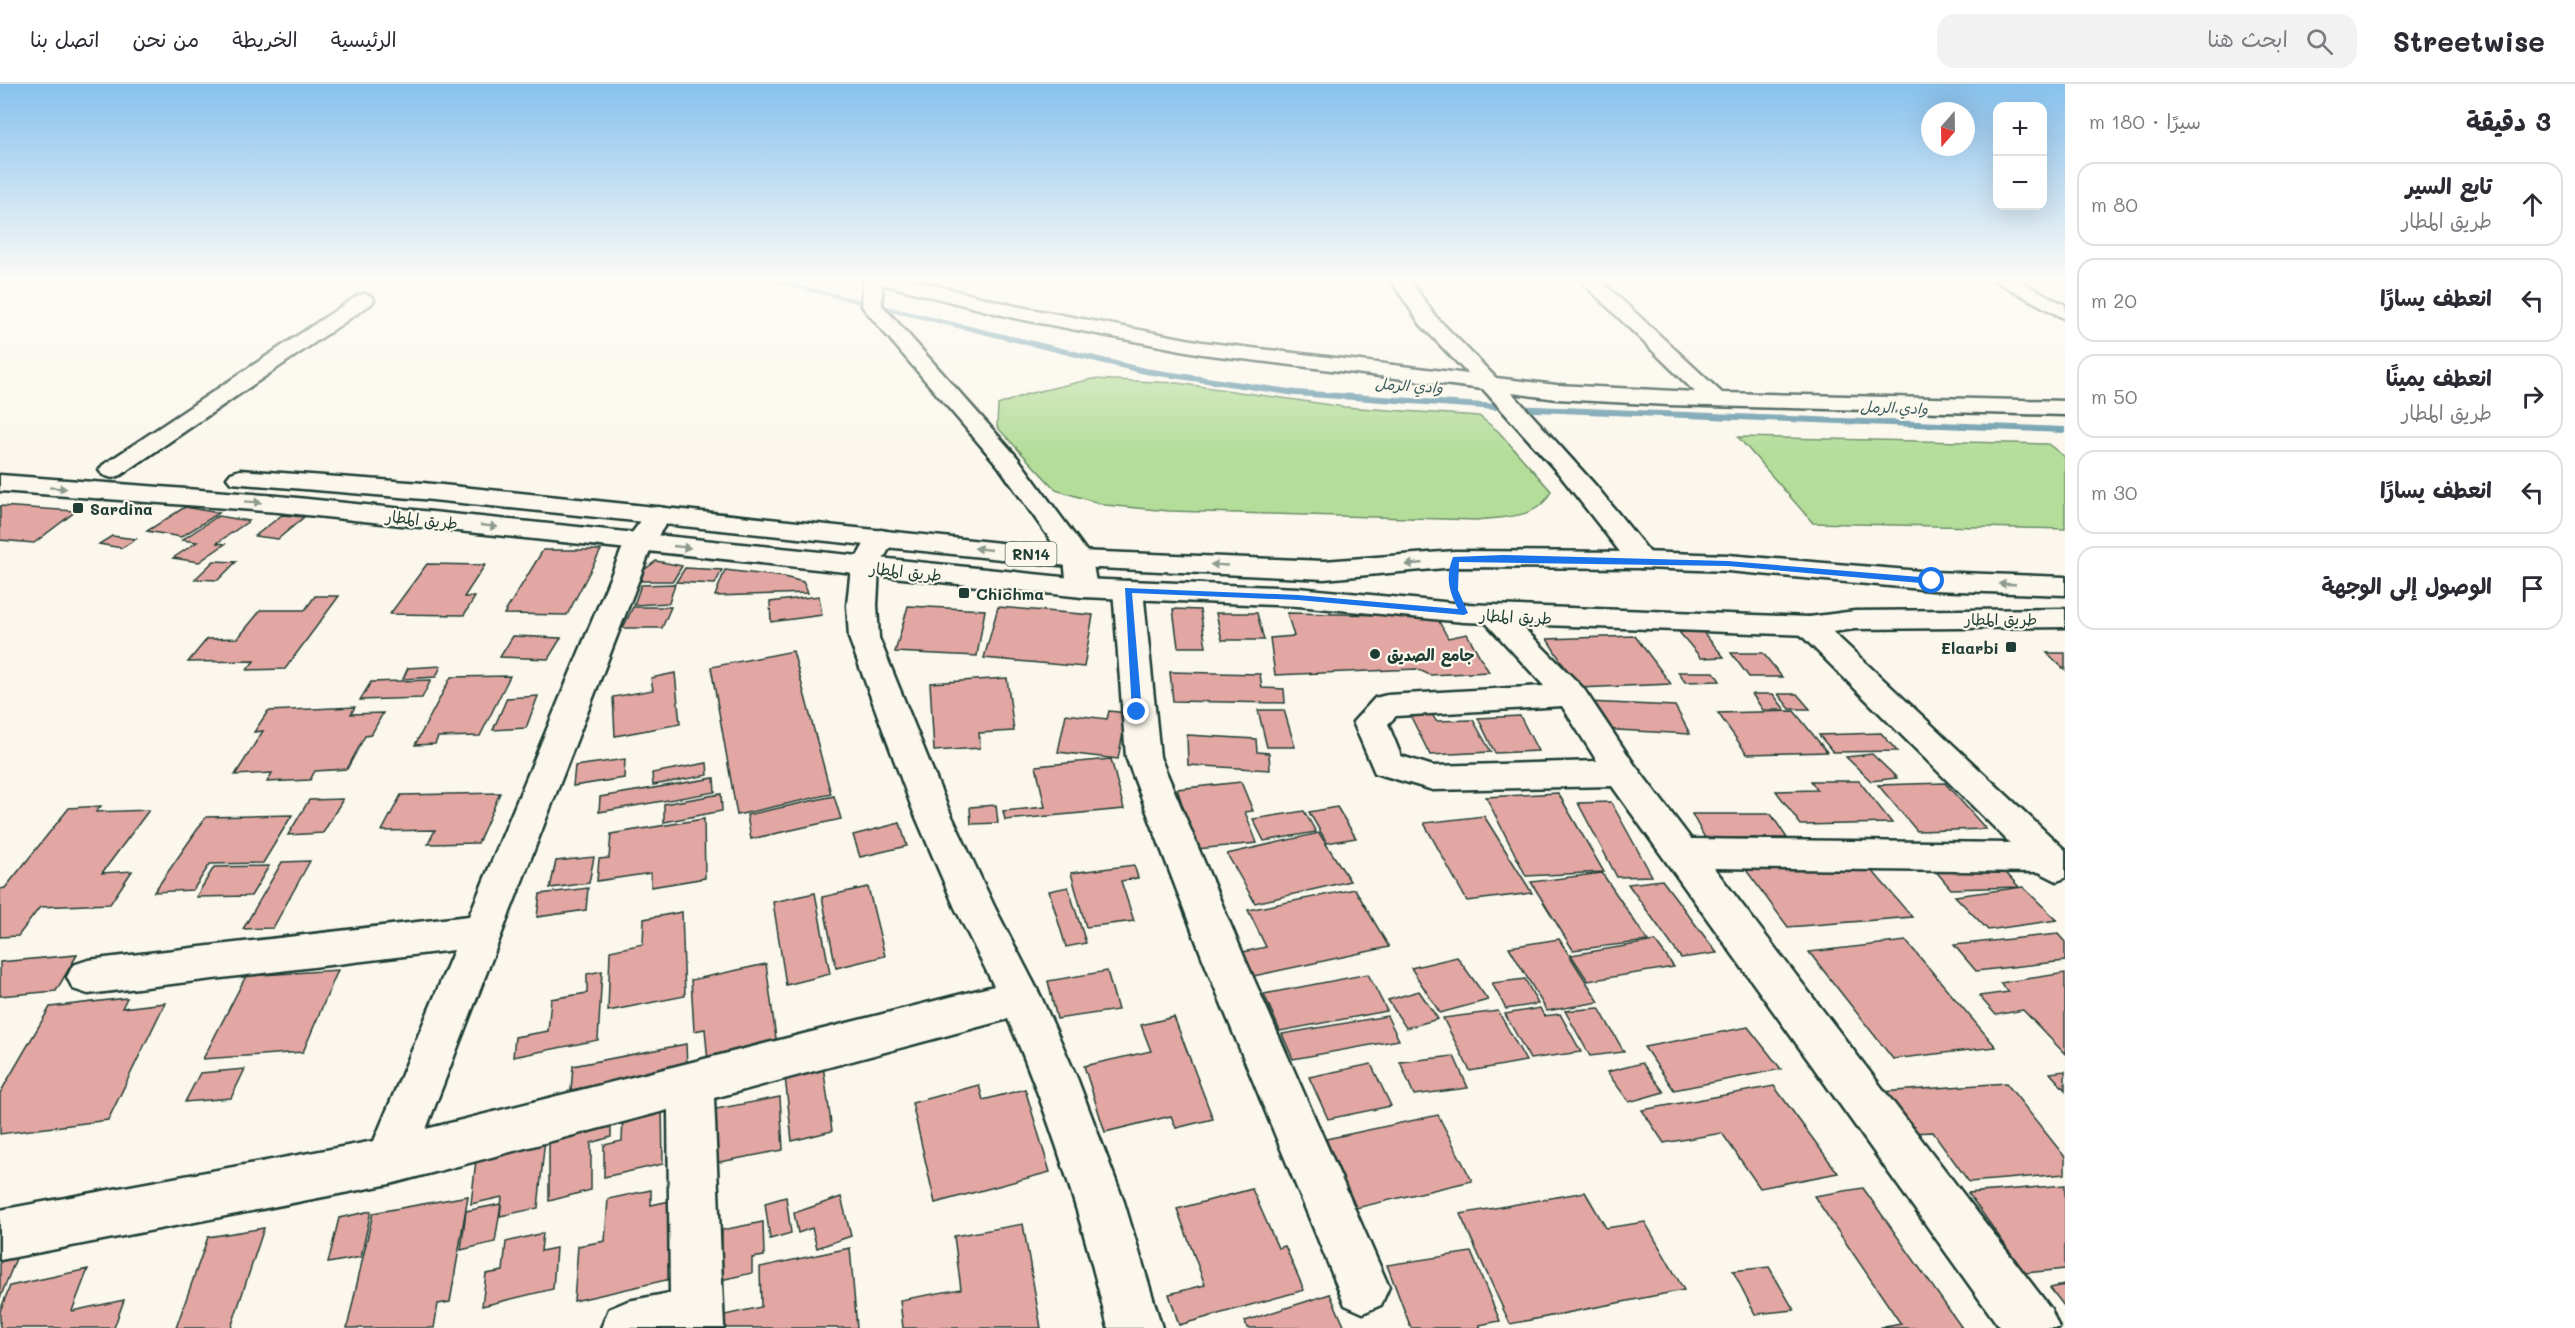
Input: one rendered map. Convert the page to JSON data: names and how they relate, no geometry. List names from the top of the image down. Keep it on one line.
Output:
{"streets":{"street":["طريق المطار","RN14"]},"water":["وادي الرمل"],"places":{"transit":["Sardina","Chichma","Elaarbi"],"other":["جامع الصديق"]},"north":"bottom","page":{"header":"Streetwise","search":"ابحث هنا","nav":["الرئيسية","الخريطة","من نحن","اتصل بنا"],"heading":["3 دقيقة","سيرًا · 180 m"],"map_buttons":["+","−"],"list":[["تابع السير","طريق المطار","80 m"],["انعطف يسارًا","20 m"],["انعطف يمينًا","طريق المطار","50 m"],["انعطف يسارًا","30 m"],"الوصول إلى الوجهة"]}}
